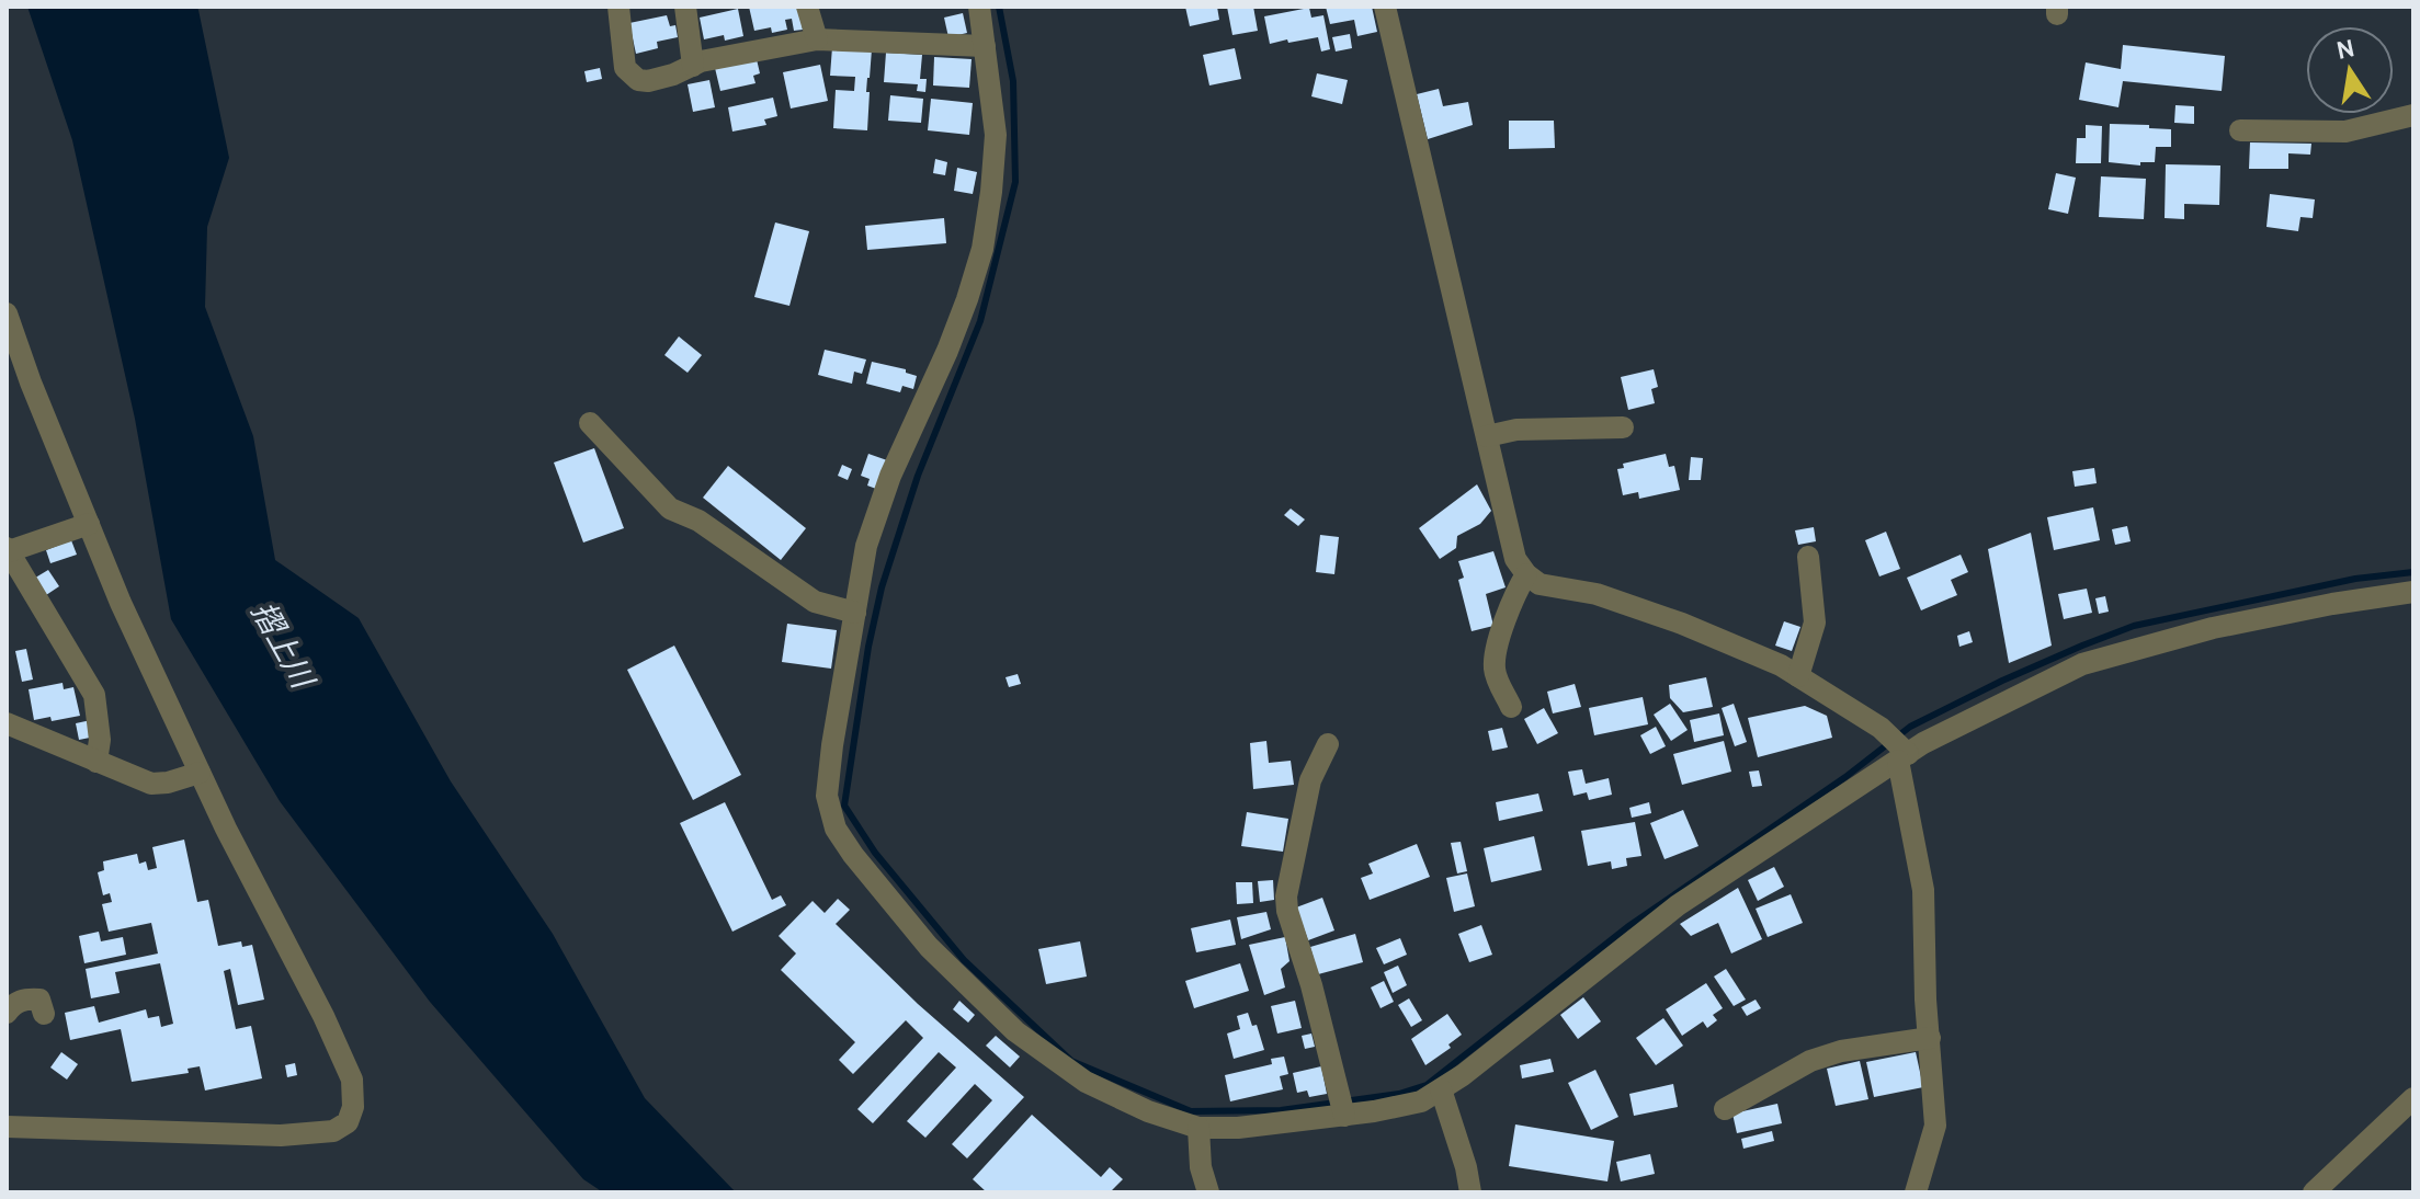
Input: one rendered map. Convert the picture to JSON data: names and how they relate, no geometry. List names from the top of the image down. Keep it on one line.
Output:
{"water":["摺上川"],"north":"top"}
